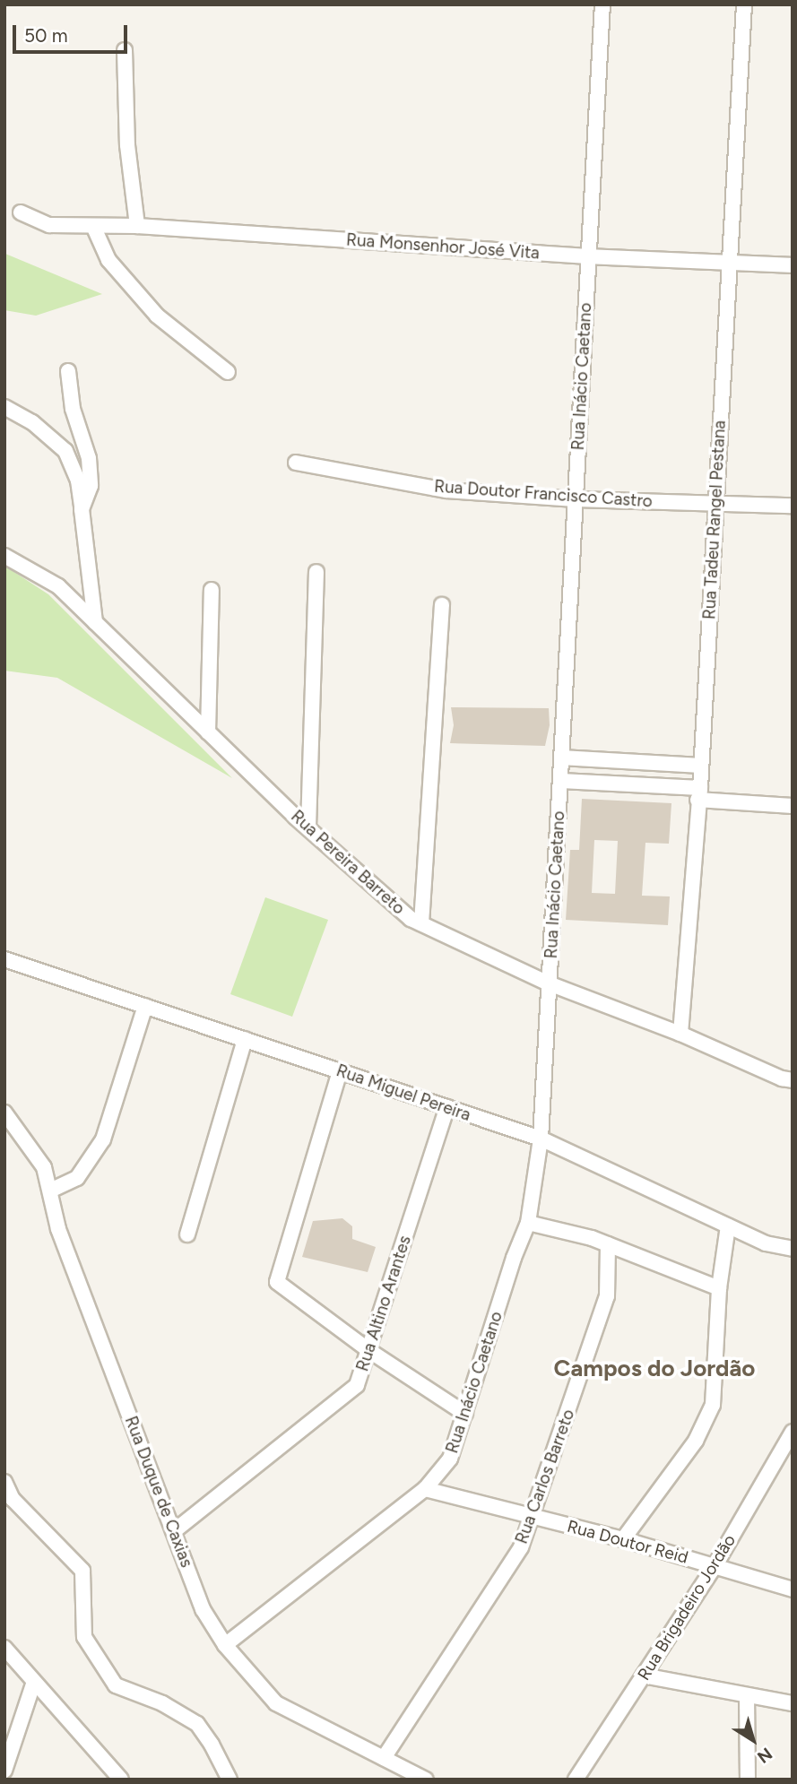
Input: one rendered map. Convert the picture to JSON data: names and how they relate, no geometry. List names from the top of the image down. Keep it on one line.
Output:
{"streets":{"street":["Rua Monsenhor José Vita","Rua Inácio Caetano","Rua Doutor Francisco Castro","Rua Tadeu Rangel Pestana","Rua Pereira Barreto","Rua Miguel Pereira","Rua Altino Arantes","Rua Carlos Barreto","Rua Duque de Caxias","Rua Doutor Reid","Rua Brigadeiro Jordão"]},"crossings":[["Rua Monsenhor José Vita","Rua Inácio Caetano"],["Rua Monsenhor José Vita","Rua Tadeu Rangel Pestana"],["Rua Inácio Caetano","Rua Doutor Francisco Castro"],["Rua Inácio Caetano","Rua Pereira Barreto"],["Rua Inácio Caetano","Rua Miguel Pereira"],["Rua Inácio Caetano","Rua Duque de Caxias"],["Rua Inácio Caetano","Rua Doutor Reid"],["Rua Doutor Francisco Castro","Rua Tadeu Rangel Pestana"],["Rua Tadeu Rangel Pestana","Rua Pereira Barreto"],["Rua Miguel Pereira","Rua Altino Arantes"],["Rua Altino Arantes","Rua Duque de Caxias"],["Rua Carlos Barreto","Rua Duque de Caxias"],["Rua Carlos Barreto","Rua Doutor Reid"],["Rua Doutor Reid","Rua Brigadeiro Jordão"]],"districts":["Campos do Jordão"],"scale_bar":"50 m","north":"bottom right"}
